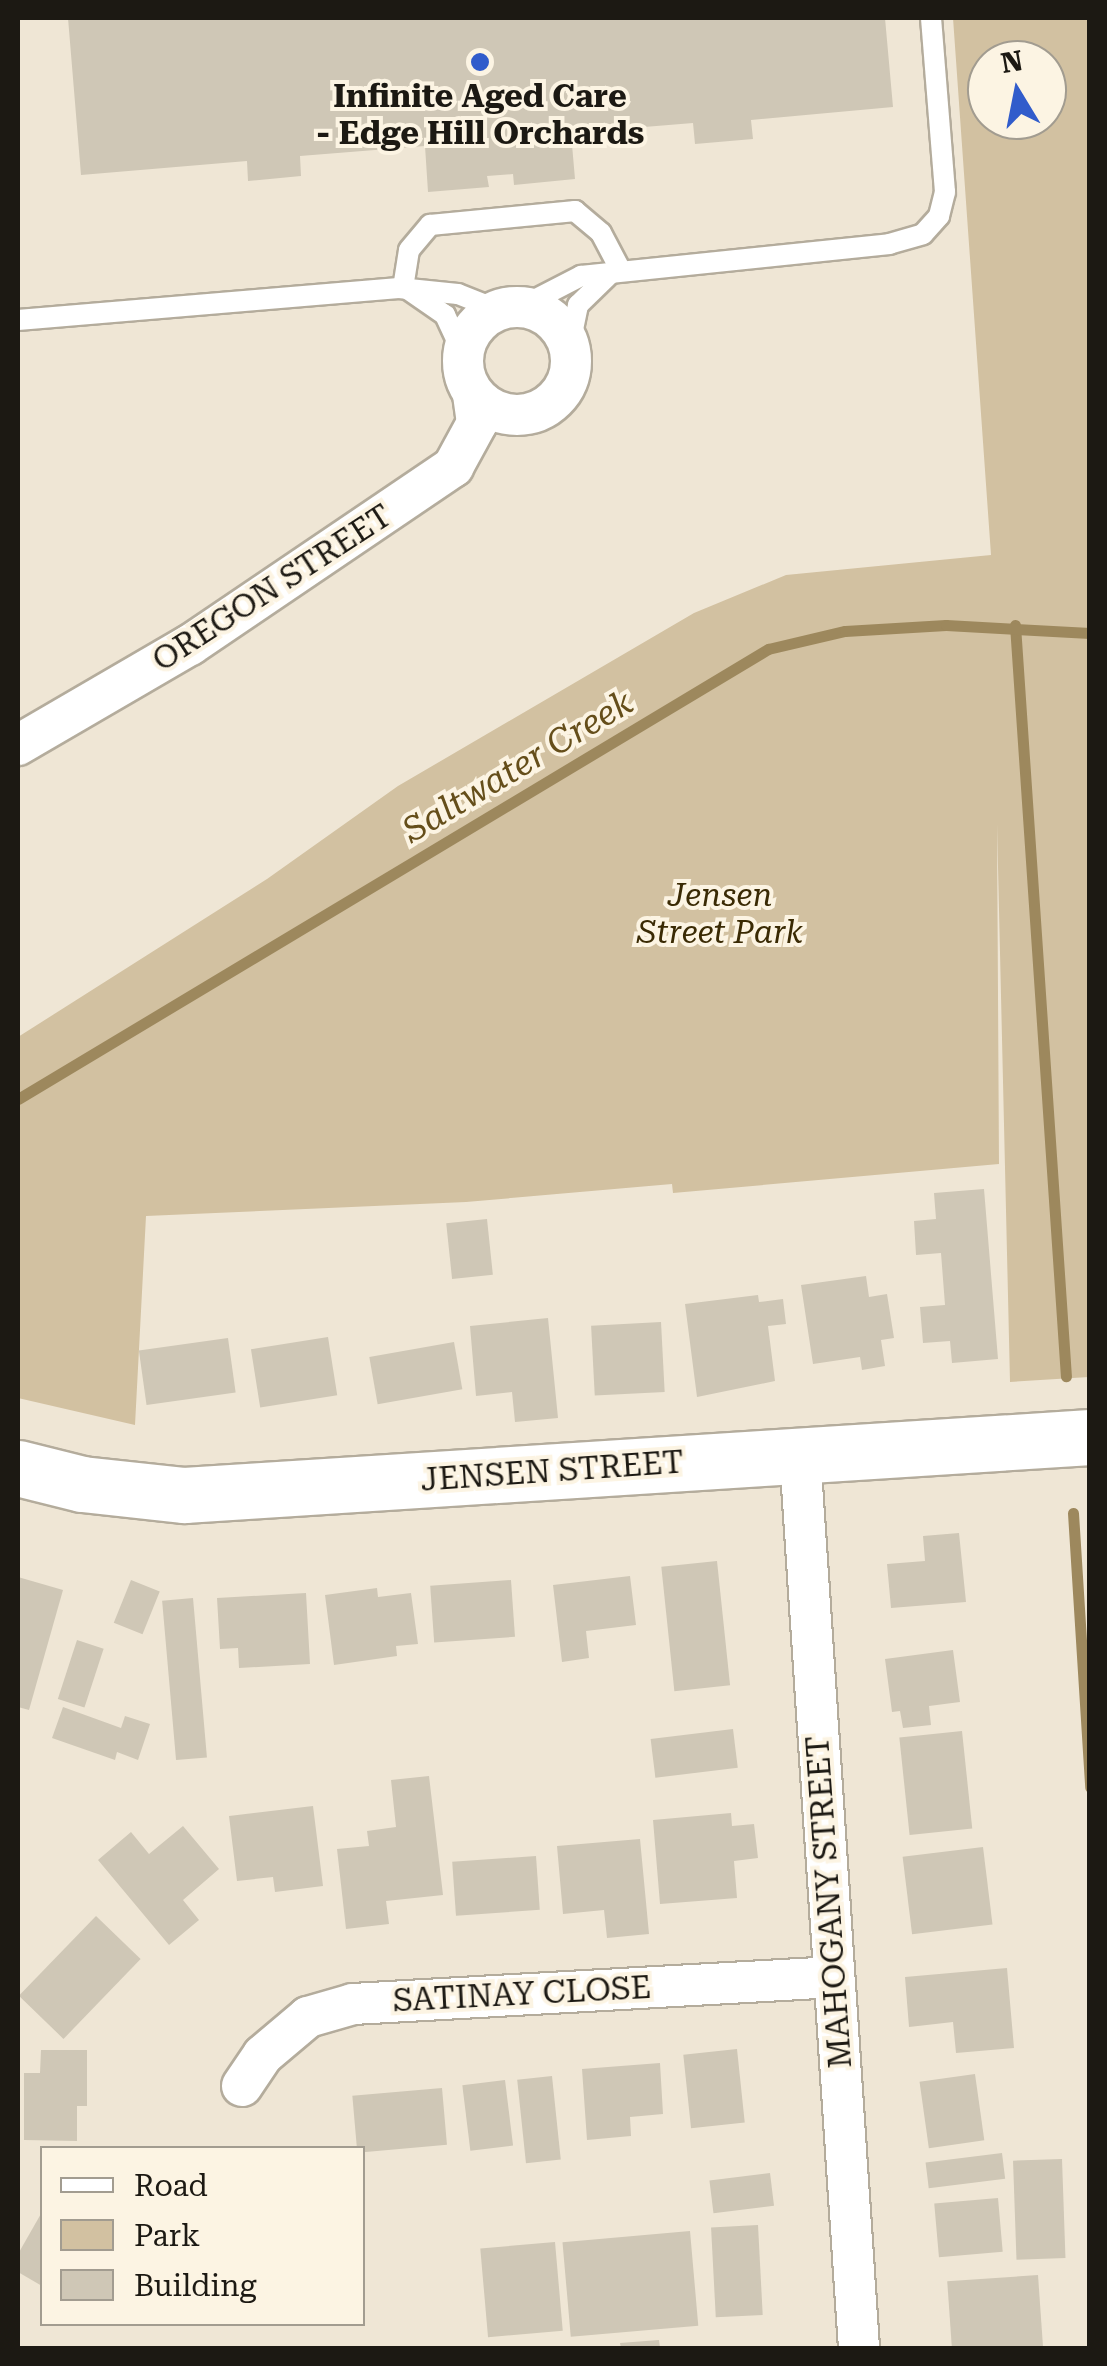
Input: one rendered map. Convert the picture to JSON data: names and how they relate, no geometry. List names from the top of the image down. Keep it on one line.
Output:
{"streets":{"street":["OREGON STREET","JENSEN STREET","MAHOGANY STREET","SATINAY CLOSE"]},"crossings":[["JENSEN STREET","MAHOGANY STREET"],["MAHOGANY STREET","SATINAY CLOSE"]],"water":["Saltwater Creek"],"parks":["Jensen Street Park"],"places":["Infinite Aged Care - Edge Hill Orchards"],"legend":["Road","Park","Building"],"north":"top"}
